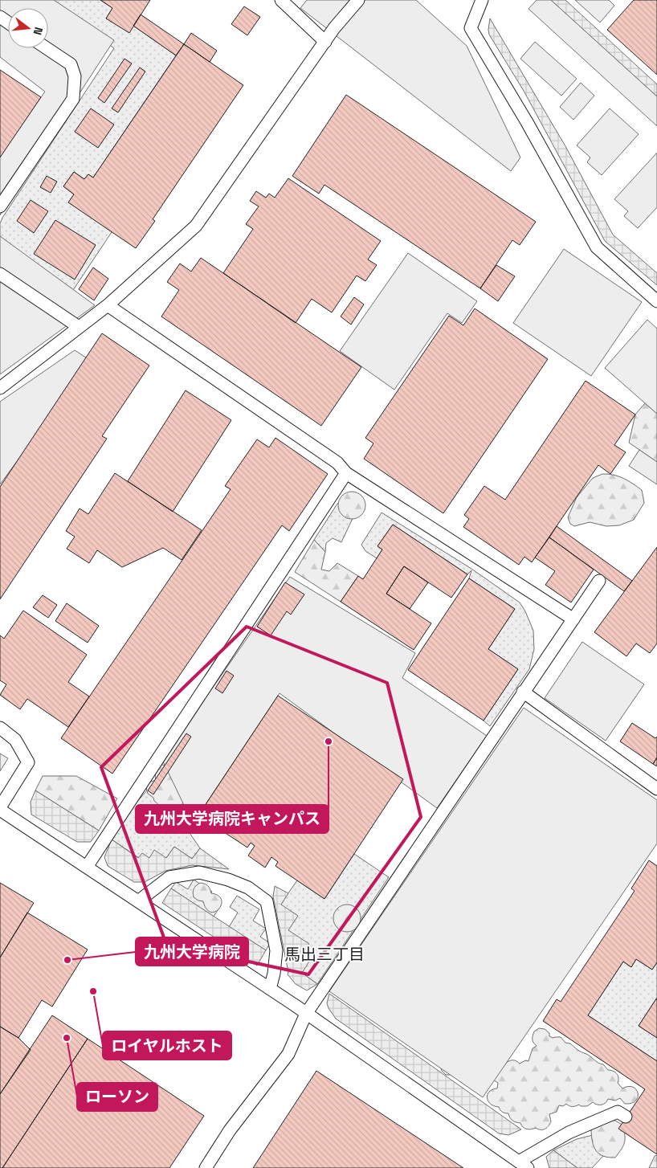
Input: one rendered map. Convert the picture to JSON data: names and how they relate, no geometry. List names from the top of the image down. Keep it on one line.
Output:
{"districts":["馬出三丁目"],"places":["九州大学病院キャンパス","九州大学病院","ロイヤルホスト","ローソン"],"north":"right"}
